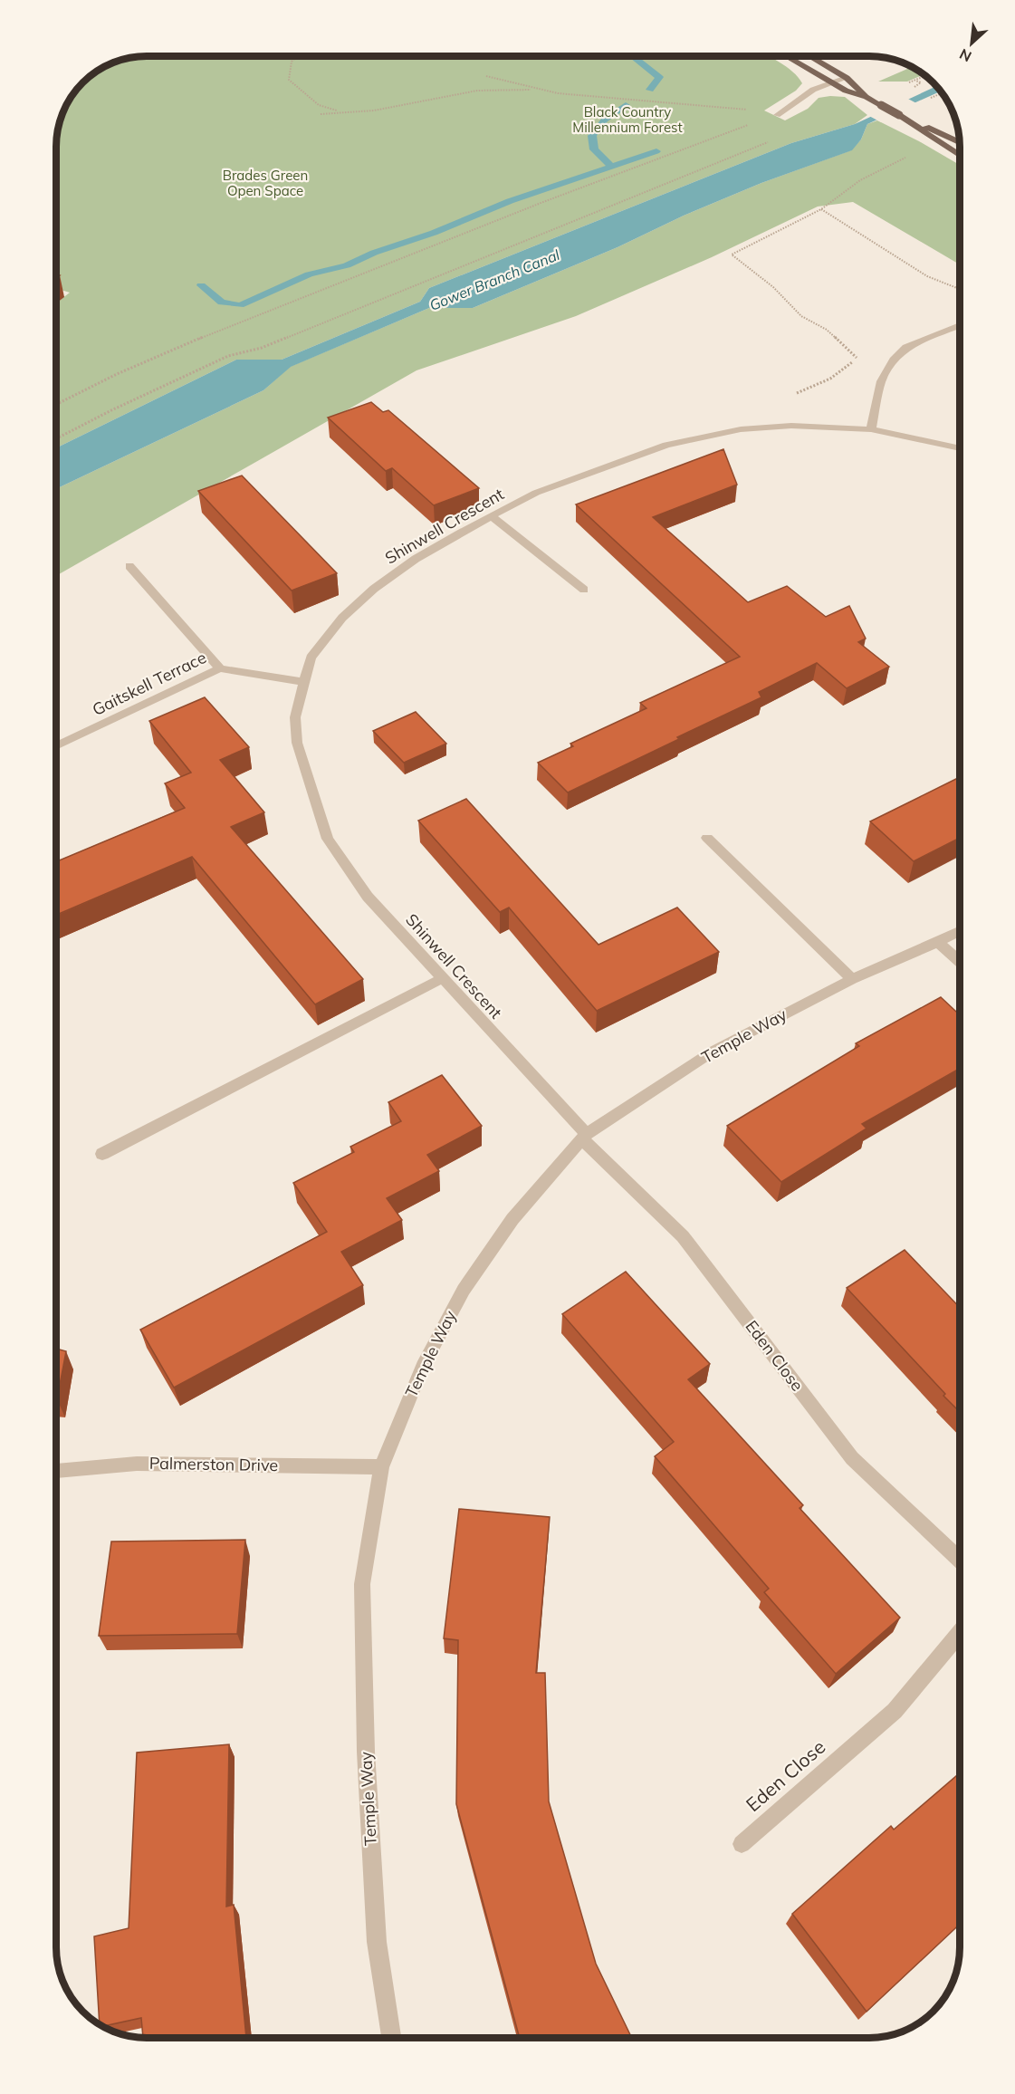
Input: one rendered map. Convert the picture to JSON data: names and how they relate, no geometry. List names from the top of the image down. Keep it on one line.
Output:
{"streets":{"street":["Shinwell Crescent","Gaitskell Terrace","Temple Way","Eden Close","Palmerston Drive"]},"crossings":[["Shinwell Crescent","Gaitskell Terrace"],["Shinwell Crescent","Temple Way"],["Shinwell Crescent","Eden Close"],["Temple Way","Eden Close"],["Temple Way","Palmerston Drive"]],"water":["Gower Branch Canal"],"parks":["Black Country Millennium Forest","Brades Green Open Space"],"north":"bottom left"}
